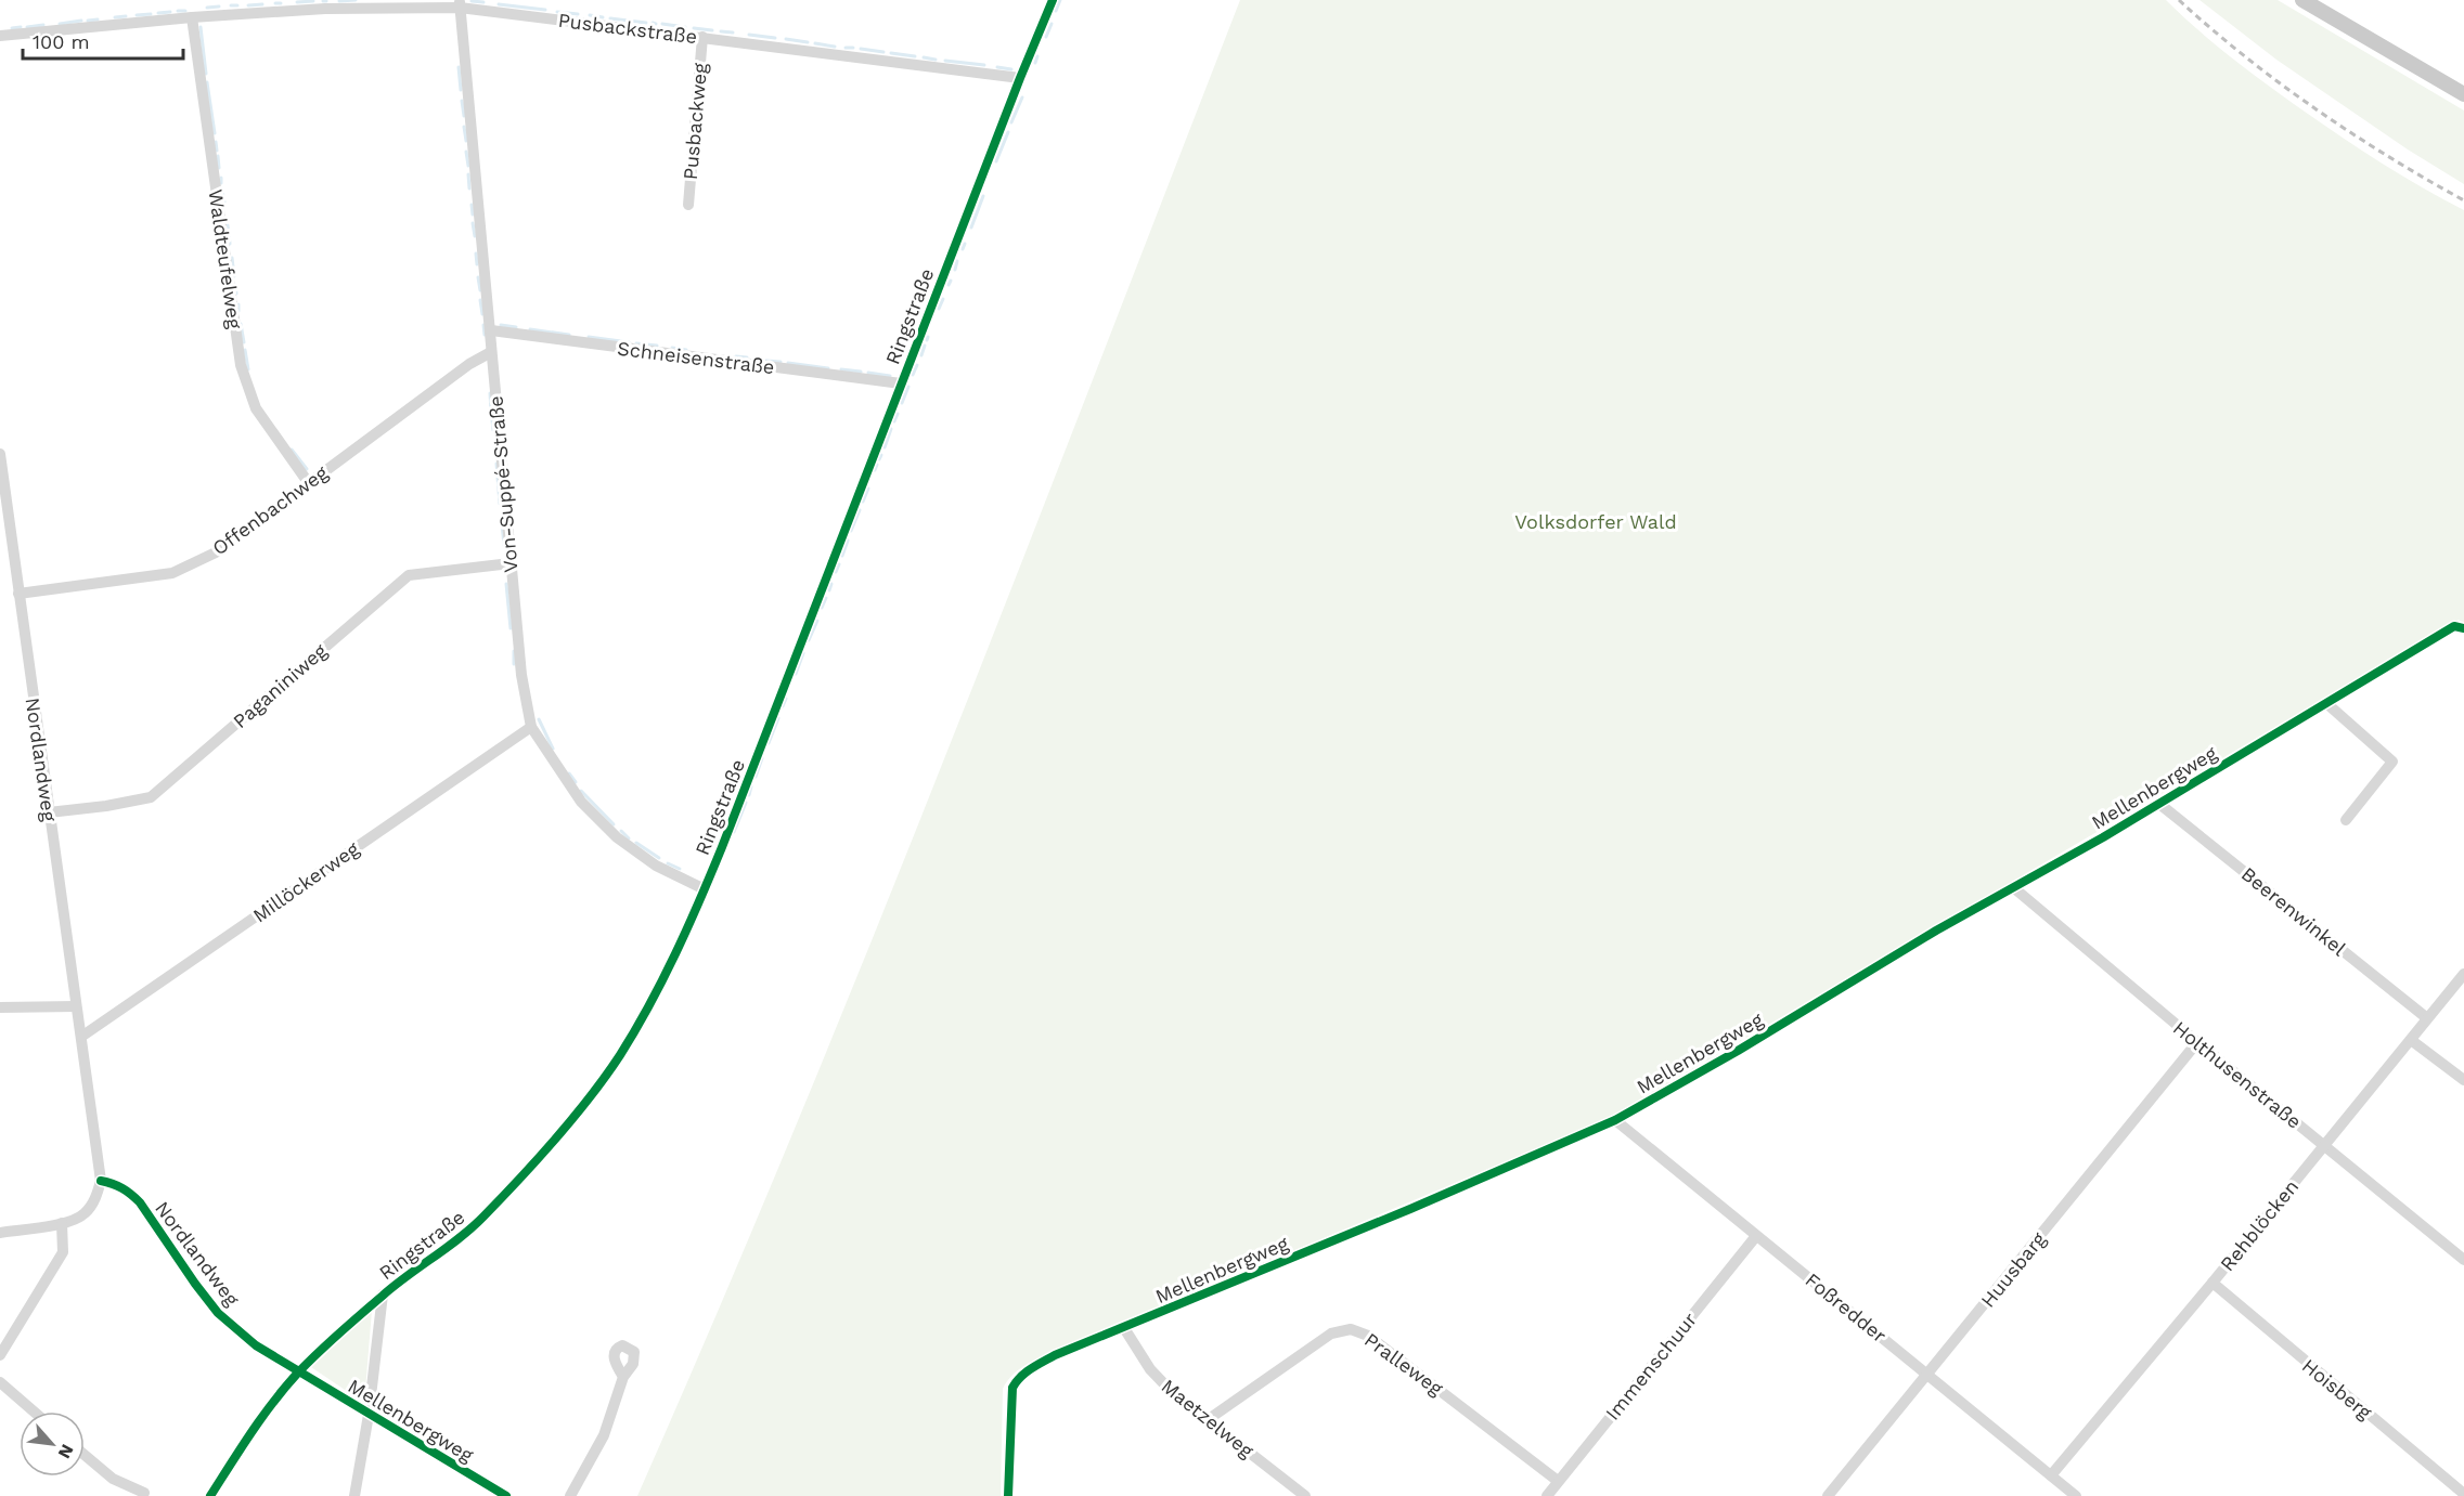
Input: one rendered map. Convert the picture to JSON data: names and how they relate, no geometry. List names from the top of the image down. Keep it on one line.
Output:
{"streets":{"street":["Pusbackstraße","Pusbackweg","Waldteufelweg","Ringstraße","Schneisenstraße","Von-Suppé-Straße","Offenbachweg","Paganiniweg","Nordlandweg","Mellenbergweg","Millöckerweg","Beerenwinkel","Holthusenstraße","Rehblöcken","Huusbarg","Foßredder","Pralleweg","Immenschuur","Hoisberg","Maetzelweg"]},"crossings":[["Pusbackstraße","Pusbackweg"],["Pusbackstraße","Waldteufelweg"],["Pusbackstraße","Ringstraße"],["Pusbackstraße","Von-Suppé-Straße"],["Waldteufelweg","Offenbachweg"],["Ringstraße","Schneisenstraße"],["Ringstraße","Von-Suppé-Straße"],["Ringstraße","Nordlandweg"],["Ringstraße","Mellenbergweg"],["Schneisenstraße","Von-Suppé-Straße"],["Von-Suppé-Straße","Offenbachweg"],["Von-Suppé-Straße","Paganiniweg"],["Von-Suppé-Straße","Millöckerweg"],["Offenbachweg","Nordlandweg"],["Paganiniweg","Nordlandweg"],["Nordlandweg","Mellenbergweg"],["Nordlandweg","Millöckerweg"],["Mellenbergweg","Beerenwinkel"],["Mellenbergweg","Holthusenstraße"],["Mellenbergweg","Foßredder"],["Mellenbergweg","Maetzelweg"],["Beerenwinkel","Rehblöcken"],["Holthusenstraße","Rehblöcken"],["Holthusenstraße","Huusbarg"],["Rehblöcken","Foßredder"],["Rehblöcken","Hoisberg"],["Huusbarg","Foßredder"],["Foßredder","Immenschuur"],["Pralleweg","Immenschuur"],["Pralleweg","Maetzelweg"]],"parks":["Volksdorfer Wald"],"scale_bar":"100 m","north":"bottom right"}
